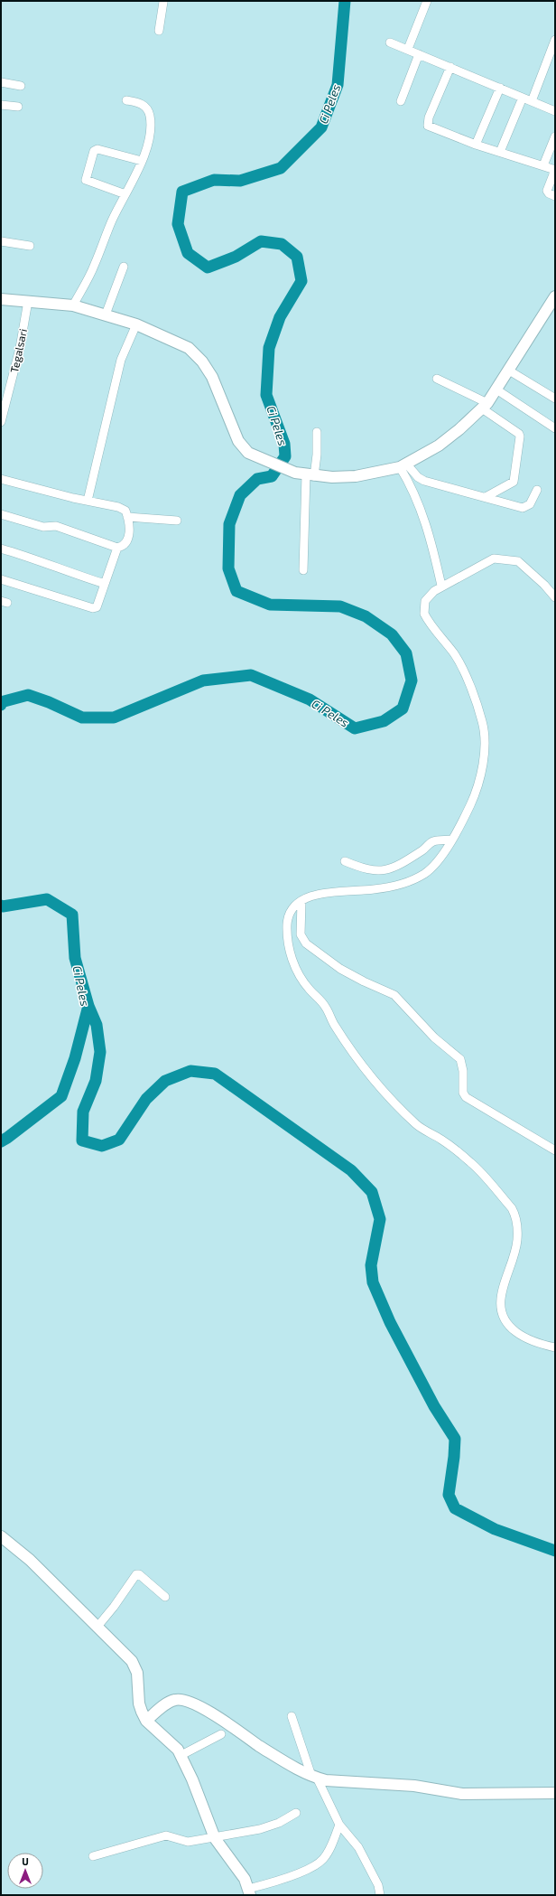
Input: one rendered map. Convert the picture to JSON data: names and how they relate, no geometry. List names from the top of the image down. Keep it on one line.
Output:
{"streets":{"street":["Tegalsari"]},"water":["Ci Peles"],"north":"top"}
